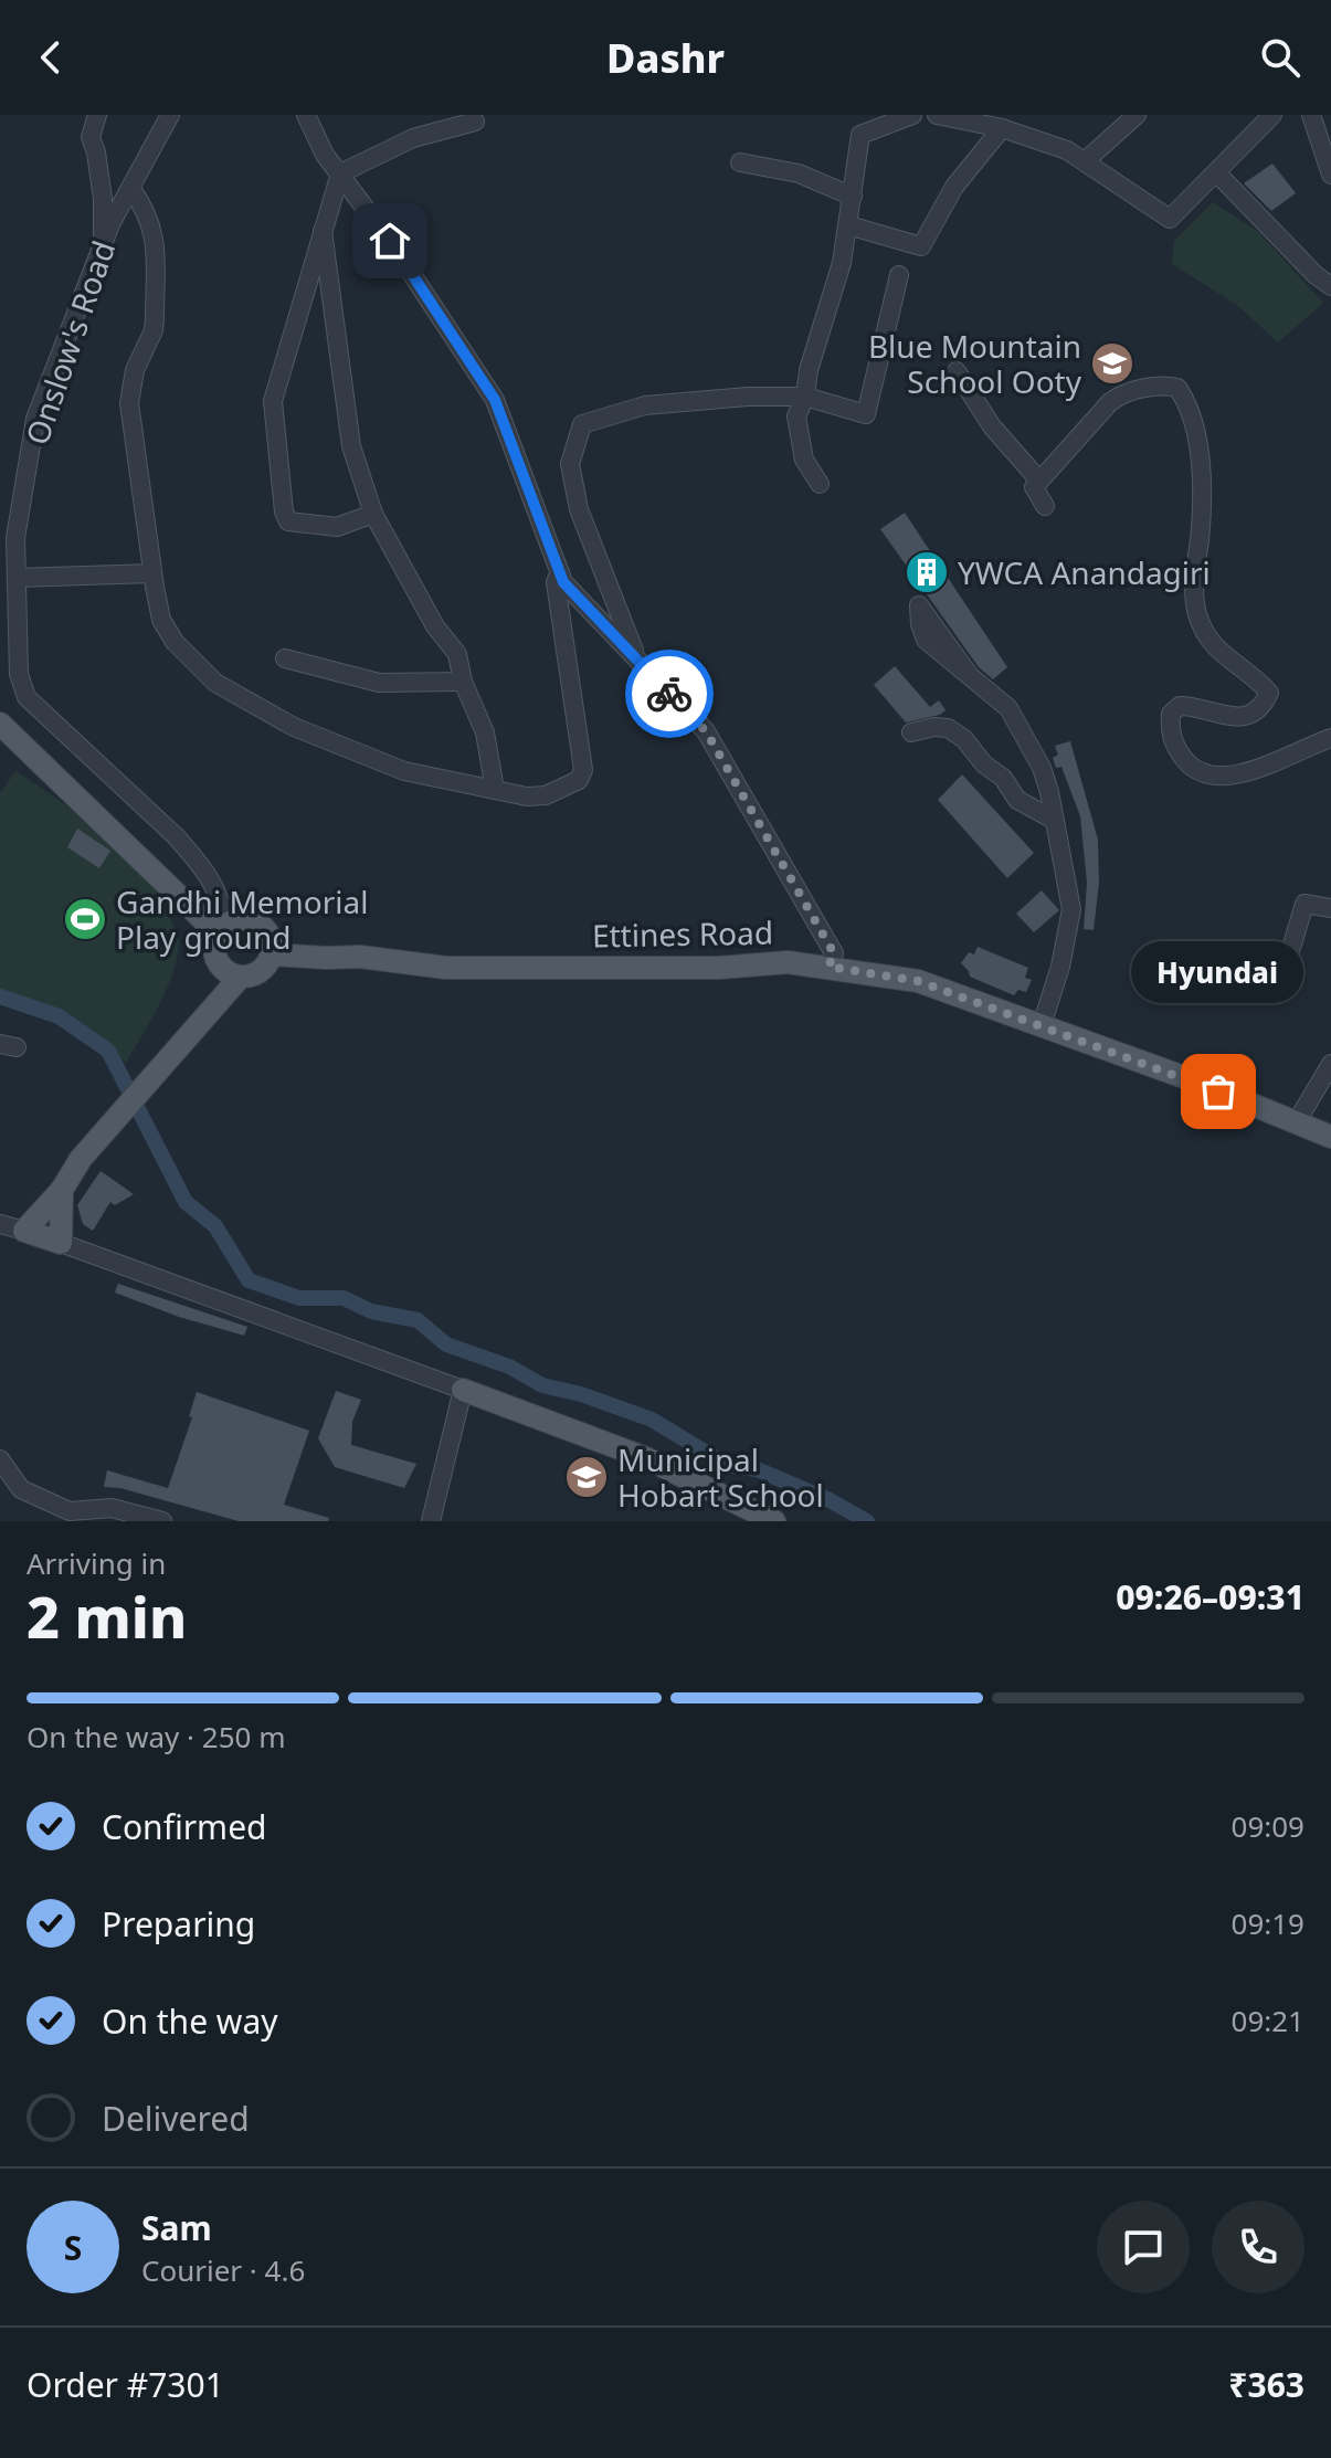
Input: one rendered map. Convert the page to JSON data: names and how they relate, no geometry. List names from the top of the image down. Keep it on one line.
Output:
{"streets":{"main road":["Ettines Road"],"street":["Onslow's Road"]},"crossings":[["Onslow's Road","Ettines Road"]],"places":{"school or university":["Blue Mountain School Ooty","Municipal Hobart School"],"building":["YWCA Anandagiri"],"sports":["Gandhi Memorial Play ground"],"other":["Hyundai"]},"page":{"header":"Dashr","bubble":"Hyundai","heading":["2 min","Arriving in","09:26–09:31"],"panel":["Sam","Courier · 4.6","Order #7301","₹363"],"bar":"On the way · 250 m","list":[["Confirmed","09:09"],["Preparing","09:19"],["On the way","09:21"],"Delivered"],"round":"S"}}
